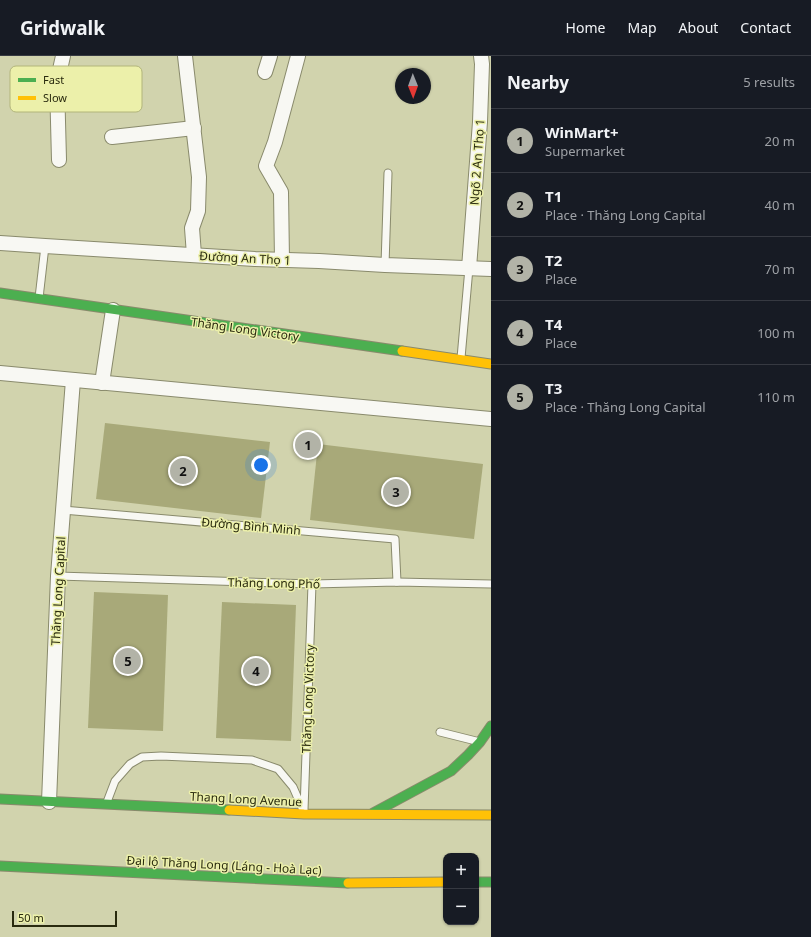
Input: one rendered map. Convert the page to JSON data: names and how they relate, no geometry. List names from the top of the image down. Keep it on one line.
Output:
{"streets":{"main road":["Thăng Long Victory","Thang Long Avenue","Đại lộ Thăng Long (Láng - Hoà Lạc)"],"street":["Ngõ 2 An Thọ 1","Đường An Thọ 1","Thăng Long Capital"],"lane":["Đường Bình Minh","Thăng Long Phố"]},"crossings":[["Ngõ 2 An Thọ 1","Đường An Thọ 1"],["Thăng Long Victory","Thăng Long Phố"],["Thăng Long Victory","Thang Long Avenue"],["Đường Bình Minh","Thăng Long Phố"],["Đường Bình Minh","Thăng Long Capital"],["Thăng Long Phố","Thăng Long Capital"],["Thăng Long Capital","Thang Long Avenue"]],"legend":["Fast","Slow"],"scale_bar":"50 m","north":"bottom","page":{"header":"Gridwalk","nav":["Home","Map","About","Contact"],"heading":["Nearby","5 results"],"list":[{"mark":"1","name":"WinMart+","note":"Supermarket","value":"20 m"},{"mark":"2","name":"T1","note":"Place · Thăng Long Capital","value":"40 m"},{"mark":"3","name":"T2","note":"Place","value":"70 m"},{"mark":"4","name":"T4","note":"Place","value":"100 m"},{"mark":"5","name":"T3","note":"Place · Thăng Long Capital","value":"110 m"}],"pins":["1","2","3","5","4"],"map_buttons":["+","−"],"scale":"50 m"}}
